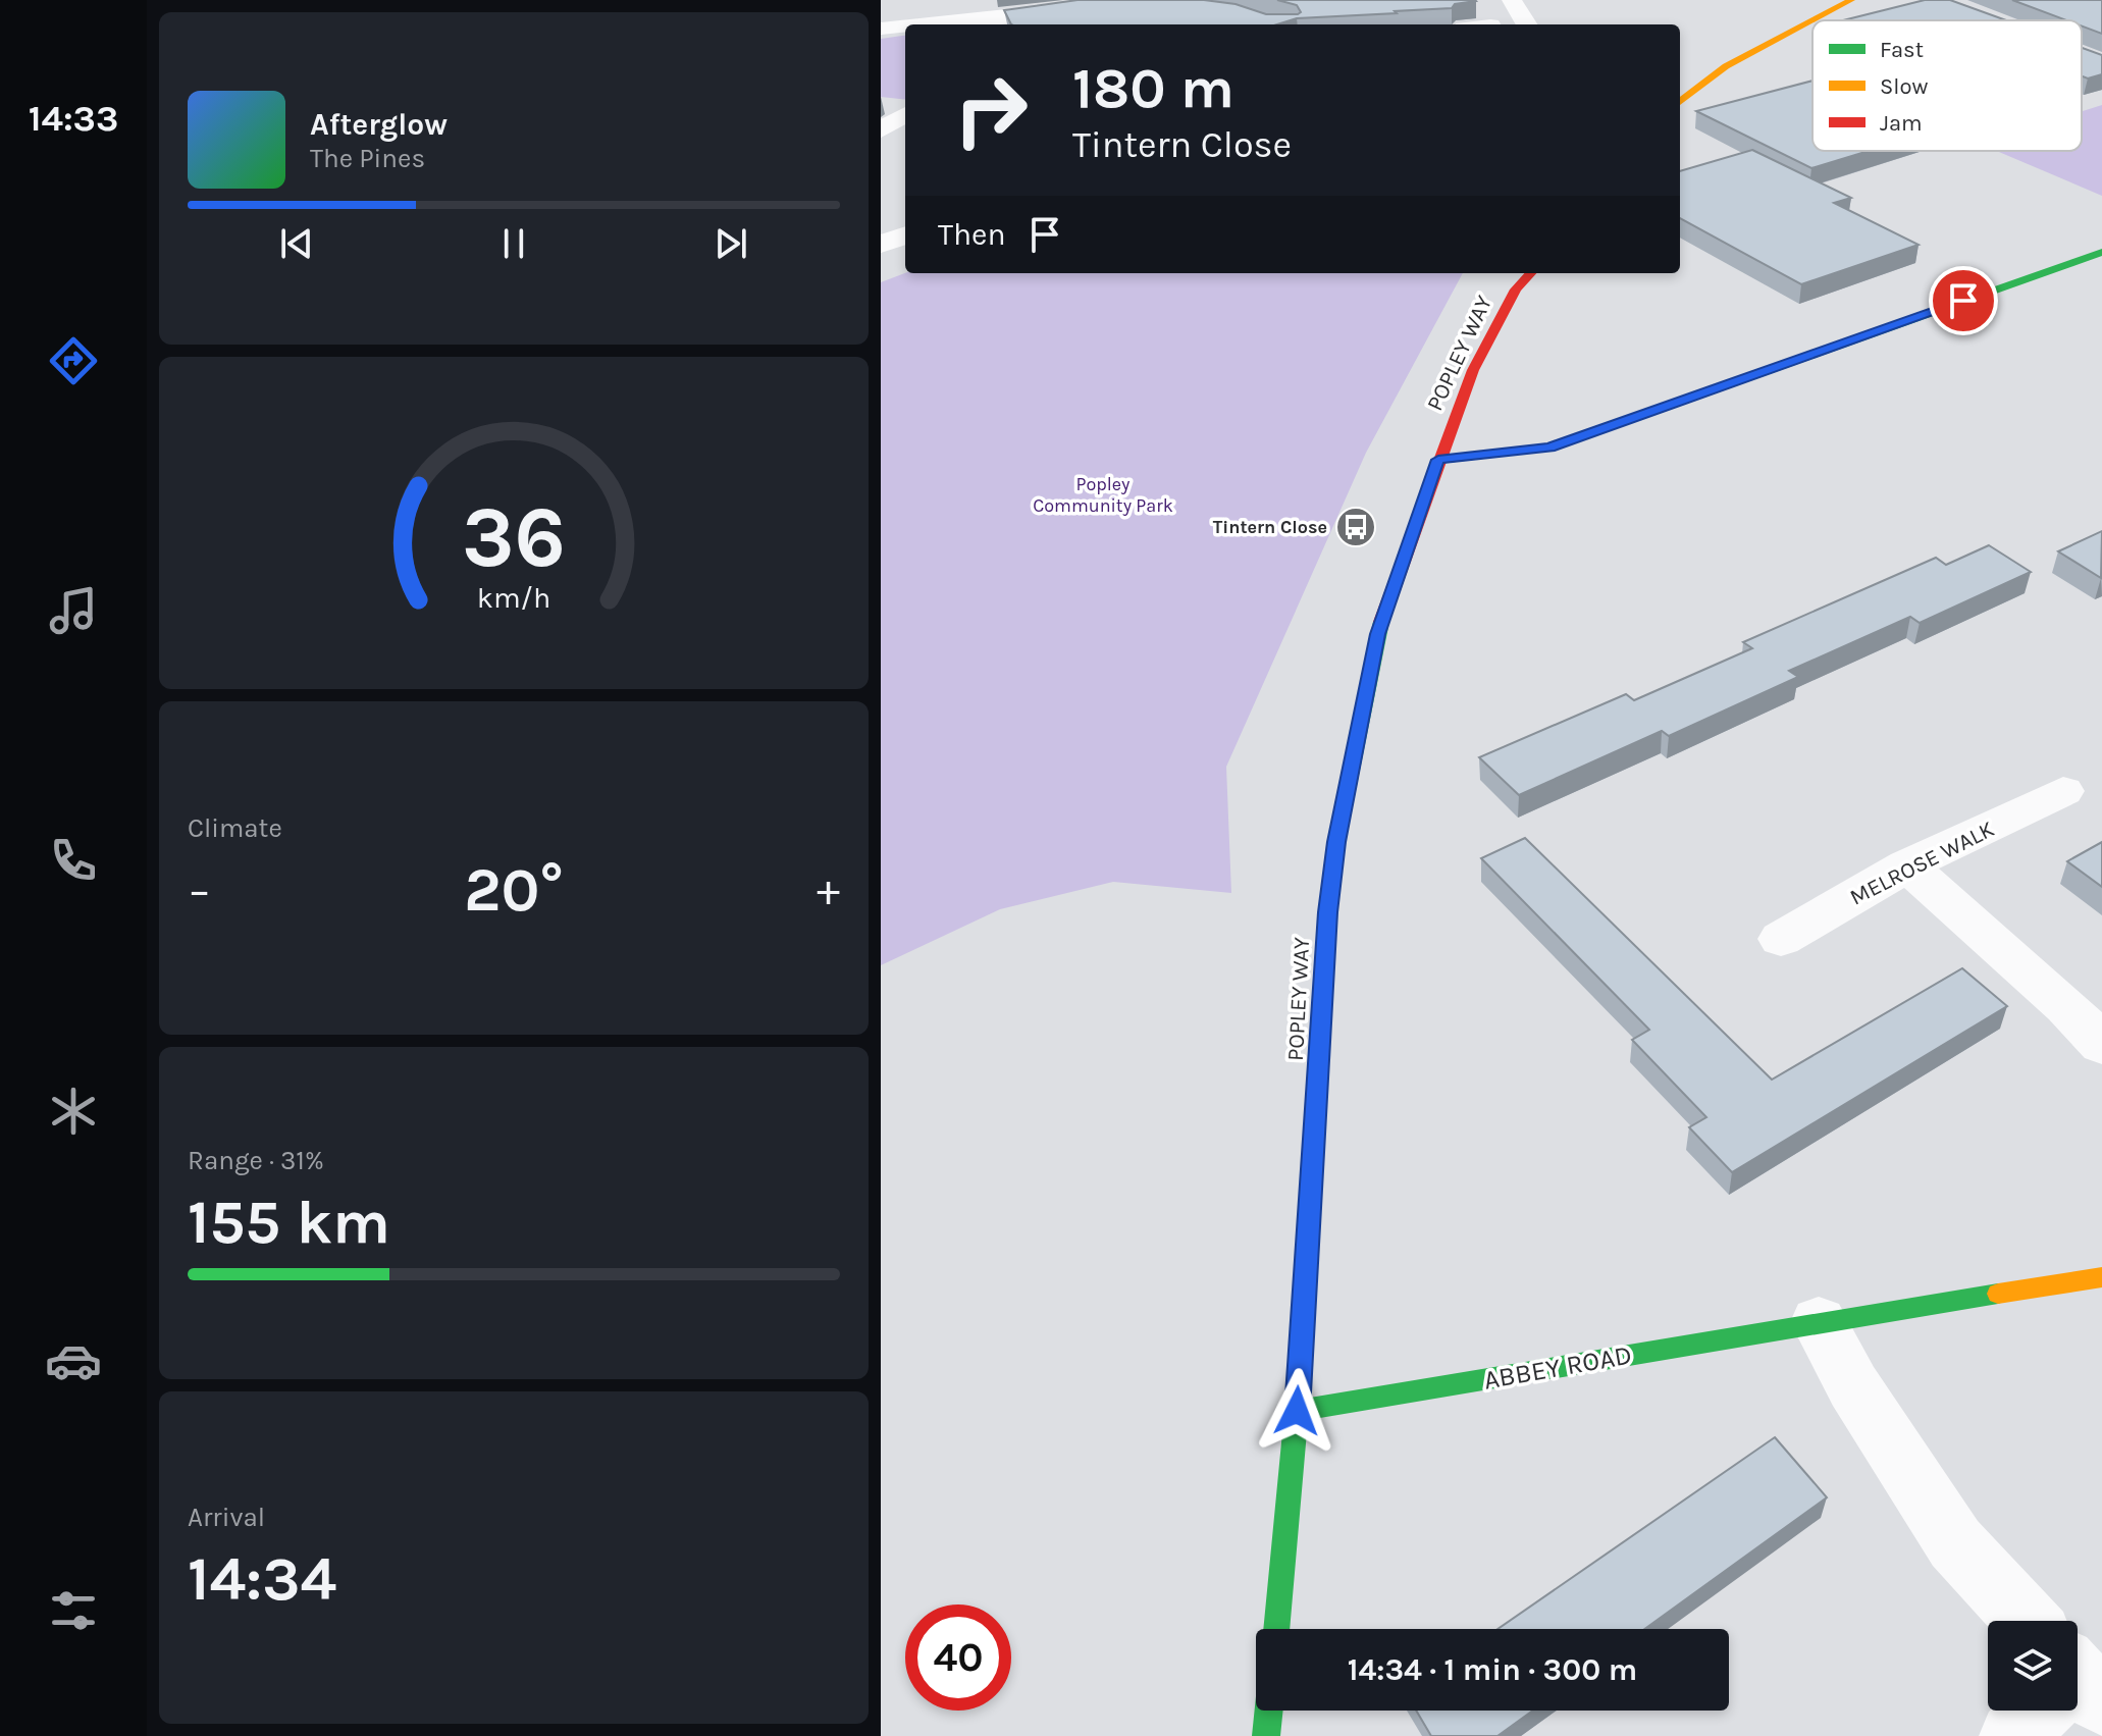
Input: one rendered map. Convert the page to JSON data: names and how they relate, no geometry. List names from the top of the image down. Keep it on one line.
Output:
{"streets":{"street":["POPLEY WAY","MELROSE WALK","ABBEY ROAD"]},"crossings":[["POPLEY WAY","ABBEY ROAD"]],"parks":["Popley Community Park"],"places":{"bus stop":["Tintern Close"]},"legend":["Fast","Slow","Jam"],"page":{"tabs":"14:33","turn":["180 m","Tintern Close"],"song":["Afterglow","The Pines"],"then":"Then","tile":["Climate",["Range · 31%","155 km"],["Arrival","14:34"]],"heat":["−","20°","+"],"limit":"40","trip":"14:34 · 1 min · 300 m","gauge":["36","km/h"]}}
